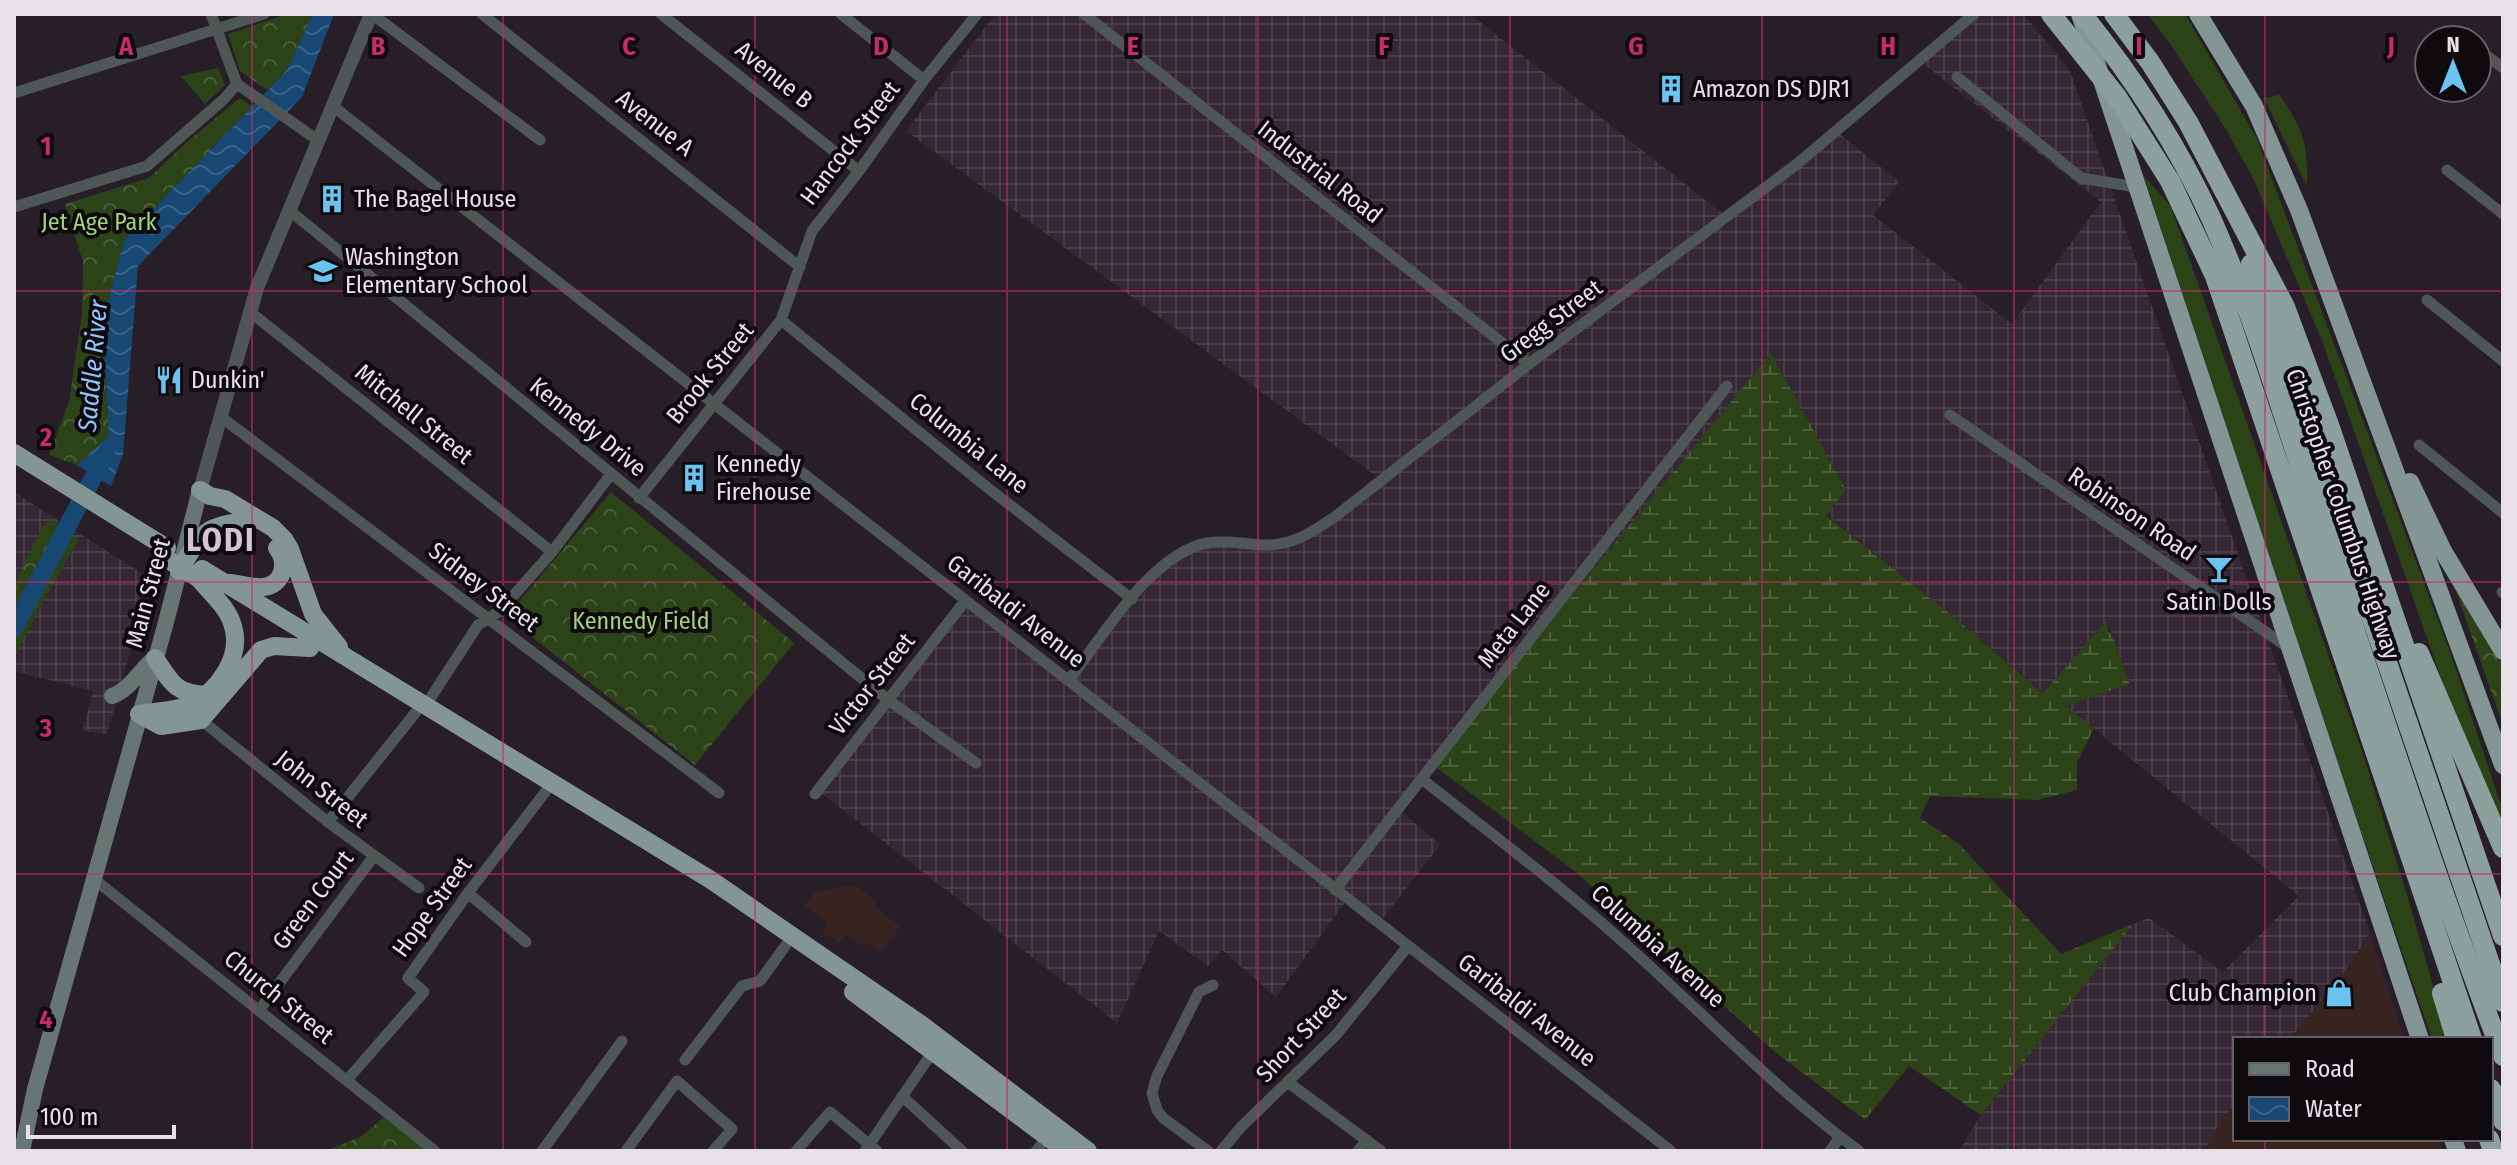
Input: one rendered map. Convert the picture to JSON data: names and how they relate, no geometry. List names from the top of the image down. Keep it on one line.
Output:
{"streets":{"highway":["Christopher Columbus Highway"],"main road":["Main Street"],"street":["Avenue B","Avenue A","Hancock Street","Industrial Road","Gregg Street","Brook Street","Mitchell Street","Kennedy Drive","Columbia Lane","Robinson Road","Sidney Street","Garibaldi Avenue","Meta Lane","Victor Street","John Street","Green Court","Hope Street","Columbia Avenue","Church Street","Short Street"]},"crossings":[["Avenue B","Hancock Street"],["Avenue A","Hancock Street"],["Avenue A","Brook Street"],["Hancock Street","Brook Street"],["Industrial Road","Gregg Street"],["Gregg Street","Columbia Lane"],["Gregg Street","Garibaldi Avenue"],["Brook Street","Kennedy Drive"],["Brook Street","Columbia Lane"],["Brook Street","Garibaldi Avenue"],["Mitchell Street","Main Street"],["Kennedy Drive","Main Street"],["Kennedy Drive","Victor Street"],["Sidney Street","Main Street"],["Main Street","Garibaldi Avenue"],["Main Street","Church Street"],["Garibaldi Avenue","Meta Lane"],["Garibaldi Avenue","Victor Street"],["Garibaldi Avenue","Short Street"],["Meta Lane","Columbia Avenue"],["John Street","Green Court"],["Green Court","Church Street"],["Hope Street","Church Street"]],"districts":["LODI"],"water":["Saddle River"],"parks":["Jet Age Park","Kennedy Field"],"places":{"building":["Amazon DS DJR1","The Bagel House","Kennedy Firehouse"],"school or university":["Washington Elementary School"],"restaurant":["Dunkin'"],"bar":["Satin Dolls"],"shop":["Club Champion"]},"legend":["Road","Water"],"scale_bar":"100 m","north":"top","grid":{"columns":["A","B","C","D","E","F","G","H","I","J"],"rows":["1","2","3","4"]}}
